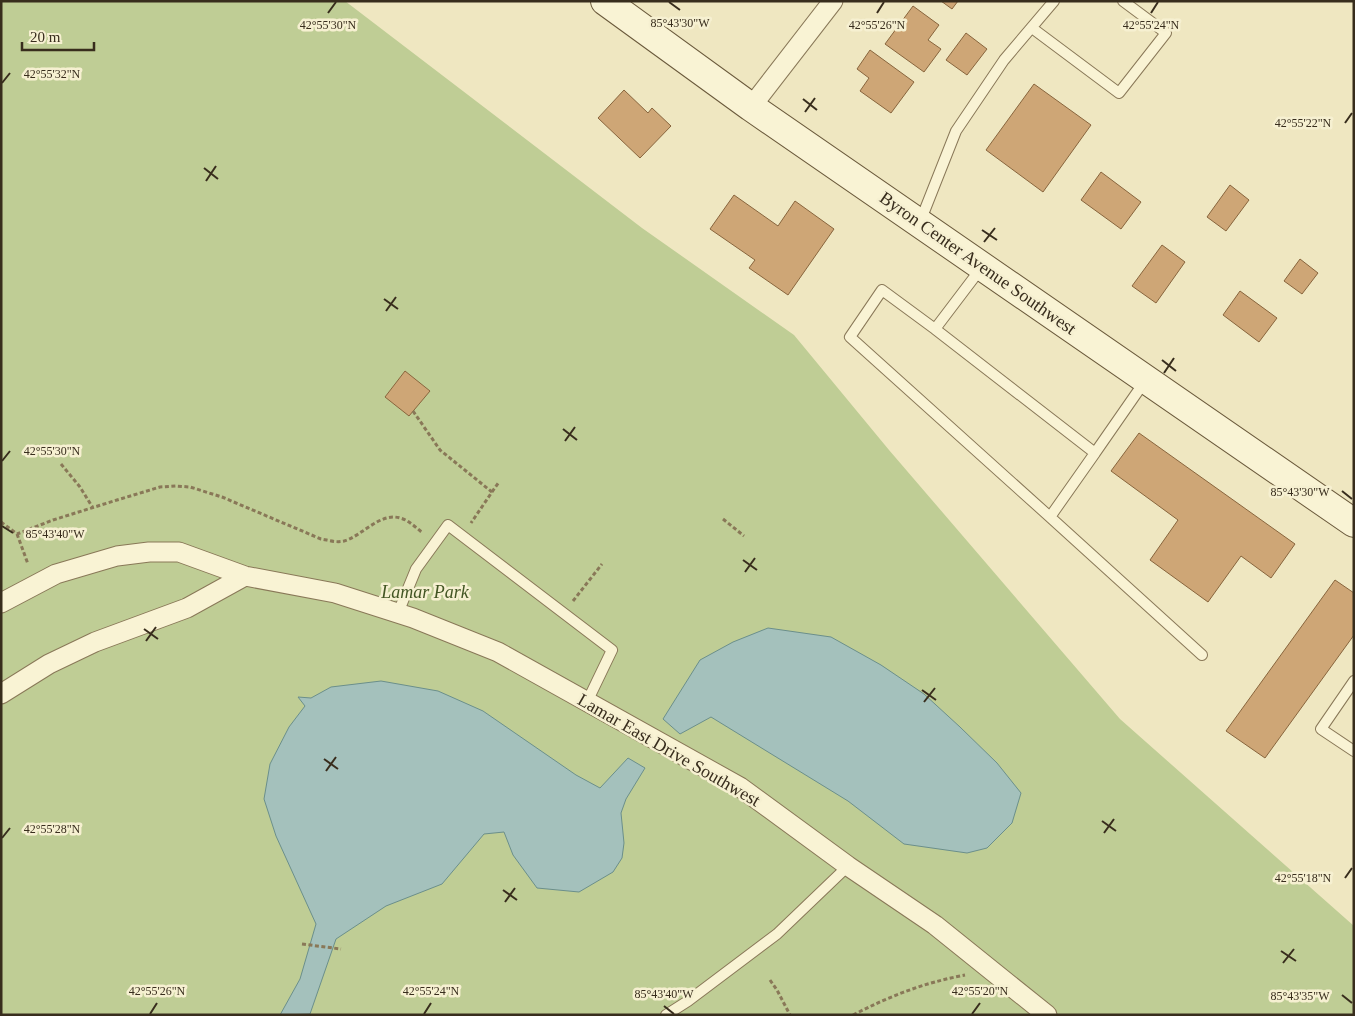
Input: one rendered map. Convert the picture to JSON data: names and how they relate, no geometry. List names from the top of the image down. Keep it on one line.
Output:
{"streets":{"main road":["Byron Center Avenue Southwest"],"street":["Lamar East Drive Southwest"]},"parks":["Lamar Park"],"scale_bar":"20 m","coordinates":["85°43'30\"W","42°55'24\"N","42°55'30\"N","42°55'26\"N","42°55'32\"N","42°55'22\"N","85°43'40\"W","42°55'28\"N","42°55'18\"N","42°55'20\"N","85°43'35\"W"]}
